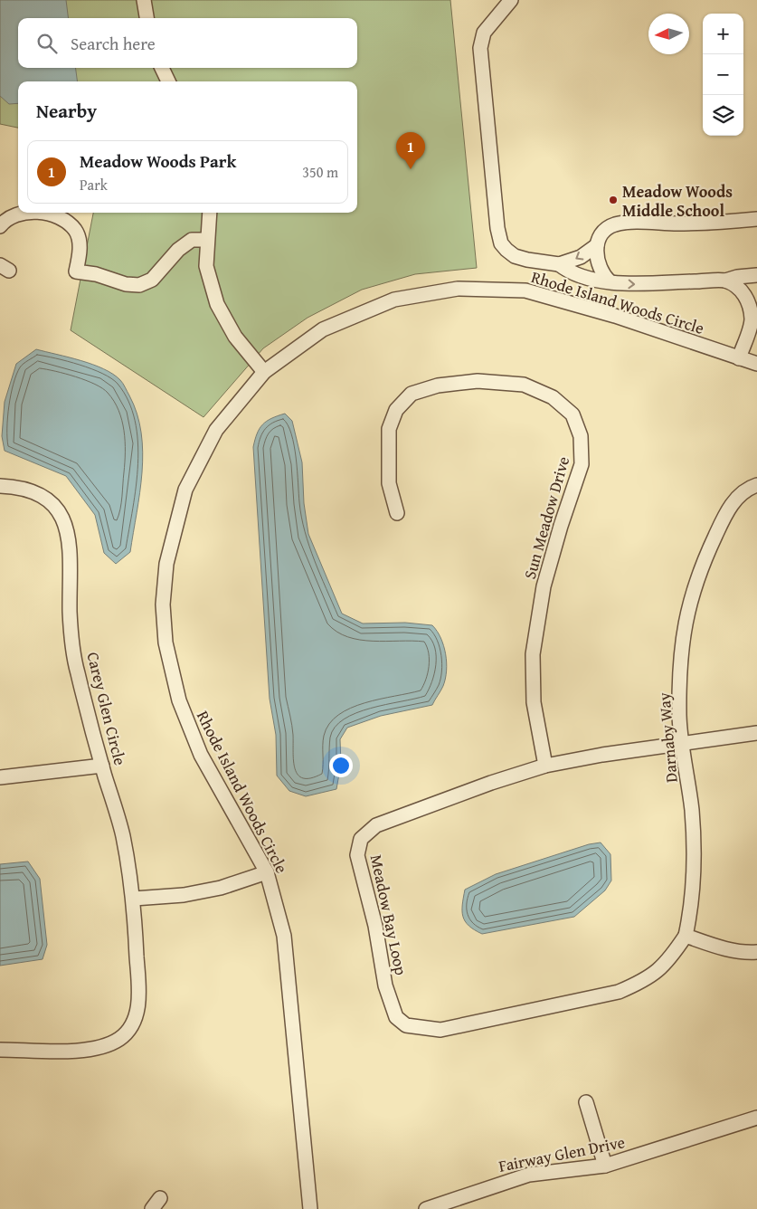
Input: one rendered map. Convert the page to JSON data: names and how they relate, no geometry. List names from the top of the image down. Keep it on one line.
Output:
{"streets":{"street":["Rhode Island Woods Circle","Sun Meadow Drive","Carey Glen Circle","Darnaby Way","Meadow Bay Loop","Fairway Glen Drive"]},"crossings":[["Sun Meadow Drive","Meadow Bay Loop"],["Darnaby Way","Meadow Bay Loop"]],"places":["Meadow Woods Middle School"],"north":"left","page":{"map_buttons":["+","−"],"search":"Search here","heading":"Nearby","pins":"1","list":[{"mark":"1","name":"Meadow Woods Park","note":"Park","value":"350 m"}]}}
